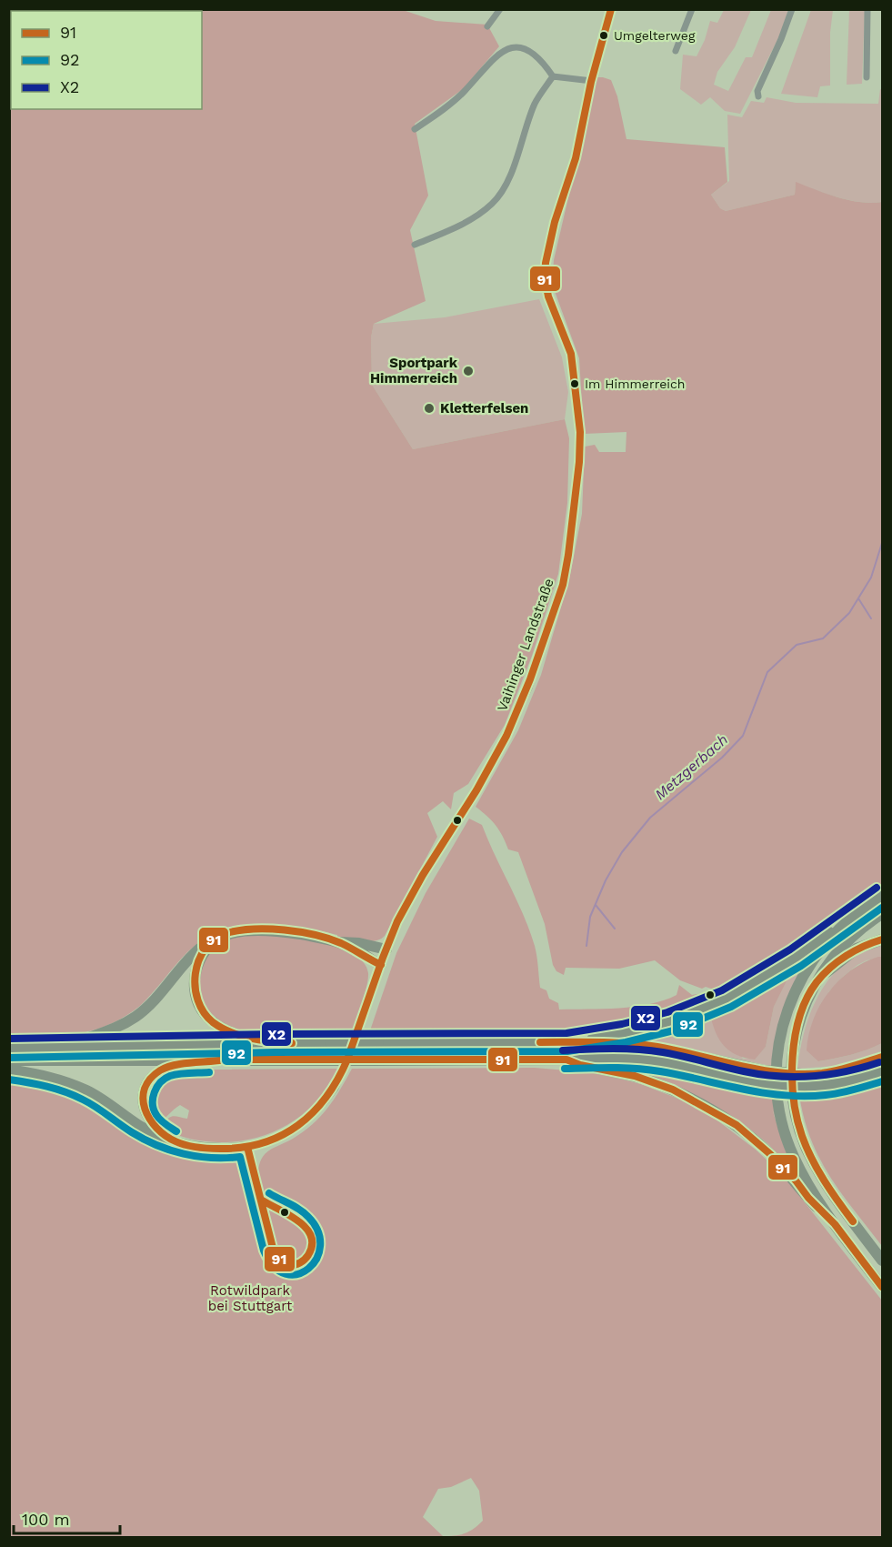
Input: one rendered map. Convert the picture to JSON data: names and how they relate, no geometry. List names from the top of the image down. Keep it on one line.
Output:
{"streets":{"street":["Vaihinger Landstraße"]},"water":["Metzgerbach"],"parks":["Rotwildpark bei Stuttgart"],"places":["Umgelterweg","Sportpark Himmerreich","Im Himmerreich","Kletterfelsen"],"lines":["transit line 91","transit line X2","transit line 92"],"legend":["91","92","X2"],"scale_bar":"100 m"}
